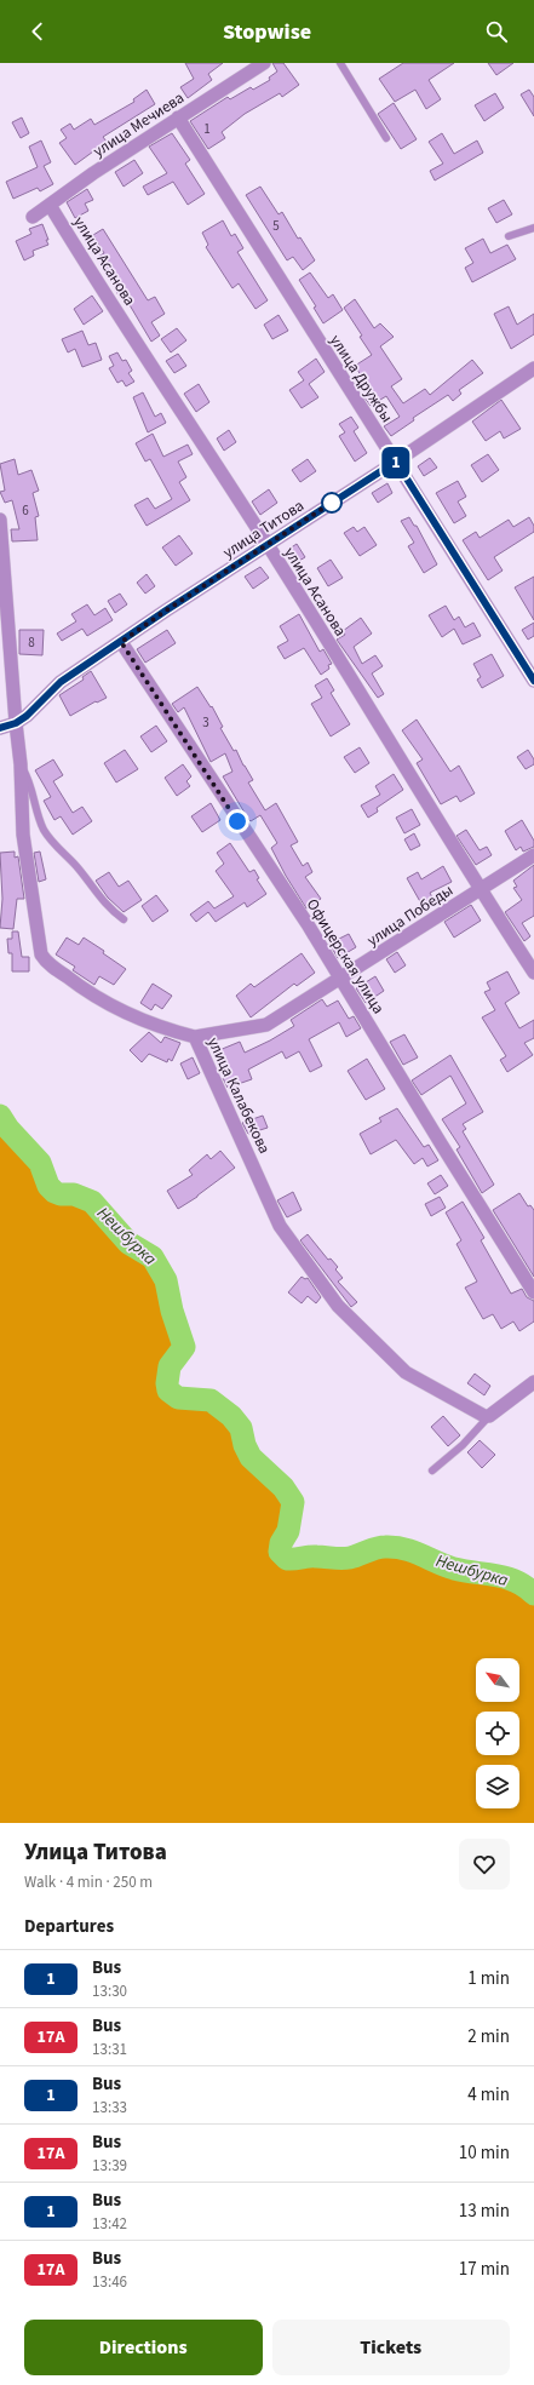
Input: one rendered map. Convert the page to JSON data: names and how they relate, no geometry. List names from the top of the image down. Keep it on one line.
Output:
{"streets":{"street":["улица Мечиева","улица Асанова","улица Дружбы","улица Титова","улица Победы","Офицерская улица","улица Калабекова"]},"crossings":[["улица Мечиева","улица Асанова"],["улица Мечиева","улица Дружбы"],["улица Асанова","улица Титова"],["улица Асанова","улица Победы"],["улица Дружбы","улица Титова"],["улица Титова","Офицерская улица"],["улица Титова","улица Калабекова"],["улица Победы","Офицерская улица"],["улица Победы","улица Калабекова"]],"water":["Нешбурка"],"lines":["bus line 1"],"house_numbers":["1","5","6","8","3"],"north":"top left","page":{"header":"Stopwise","on_map":"1","heading":[["Улица Титова","Walk · 4 min · 250 m"],"Departures"],"list":[{"mark":"1","name":"Bus","note":"13:30","value":"1 min"},{"mark":"17А","name":"Bus","note":"13:31","value":"2 min"},{"mark":"1","name":"Bus","note":"13:33","value":"4 min"},{"mark":"17А","name":"Bus","note":"13:39","value":"10 min"},{"mark":"1","name":"Bus","note":"13:42","value":"13 min"},{"mark":"17А","name":"Bus","note":"13:46","value":"17 min"}],"buttons":["Directions","Tickets"]}}
